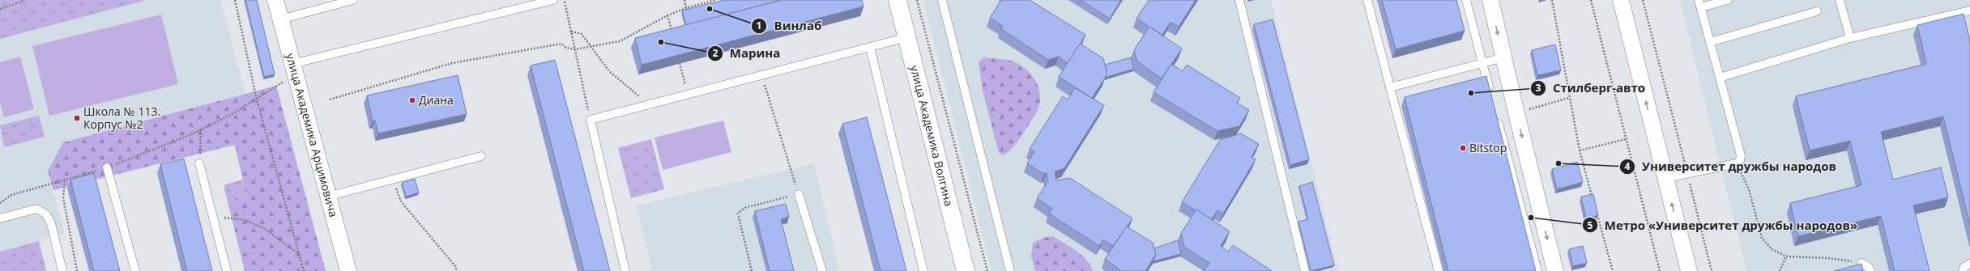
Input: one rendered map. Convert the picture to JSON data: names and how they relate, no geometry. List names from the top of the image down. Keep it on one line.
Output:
{"streets":{"street":["улица Академика Волгина","улица Академика Арцимовича"]},"places":["Винлаб","Марина","Стилберг-авто","Диана","Школа № 113. Корпус №2","Bitstop","Университет дружбы народов","Метро «Университет дружбы народов»"]}
